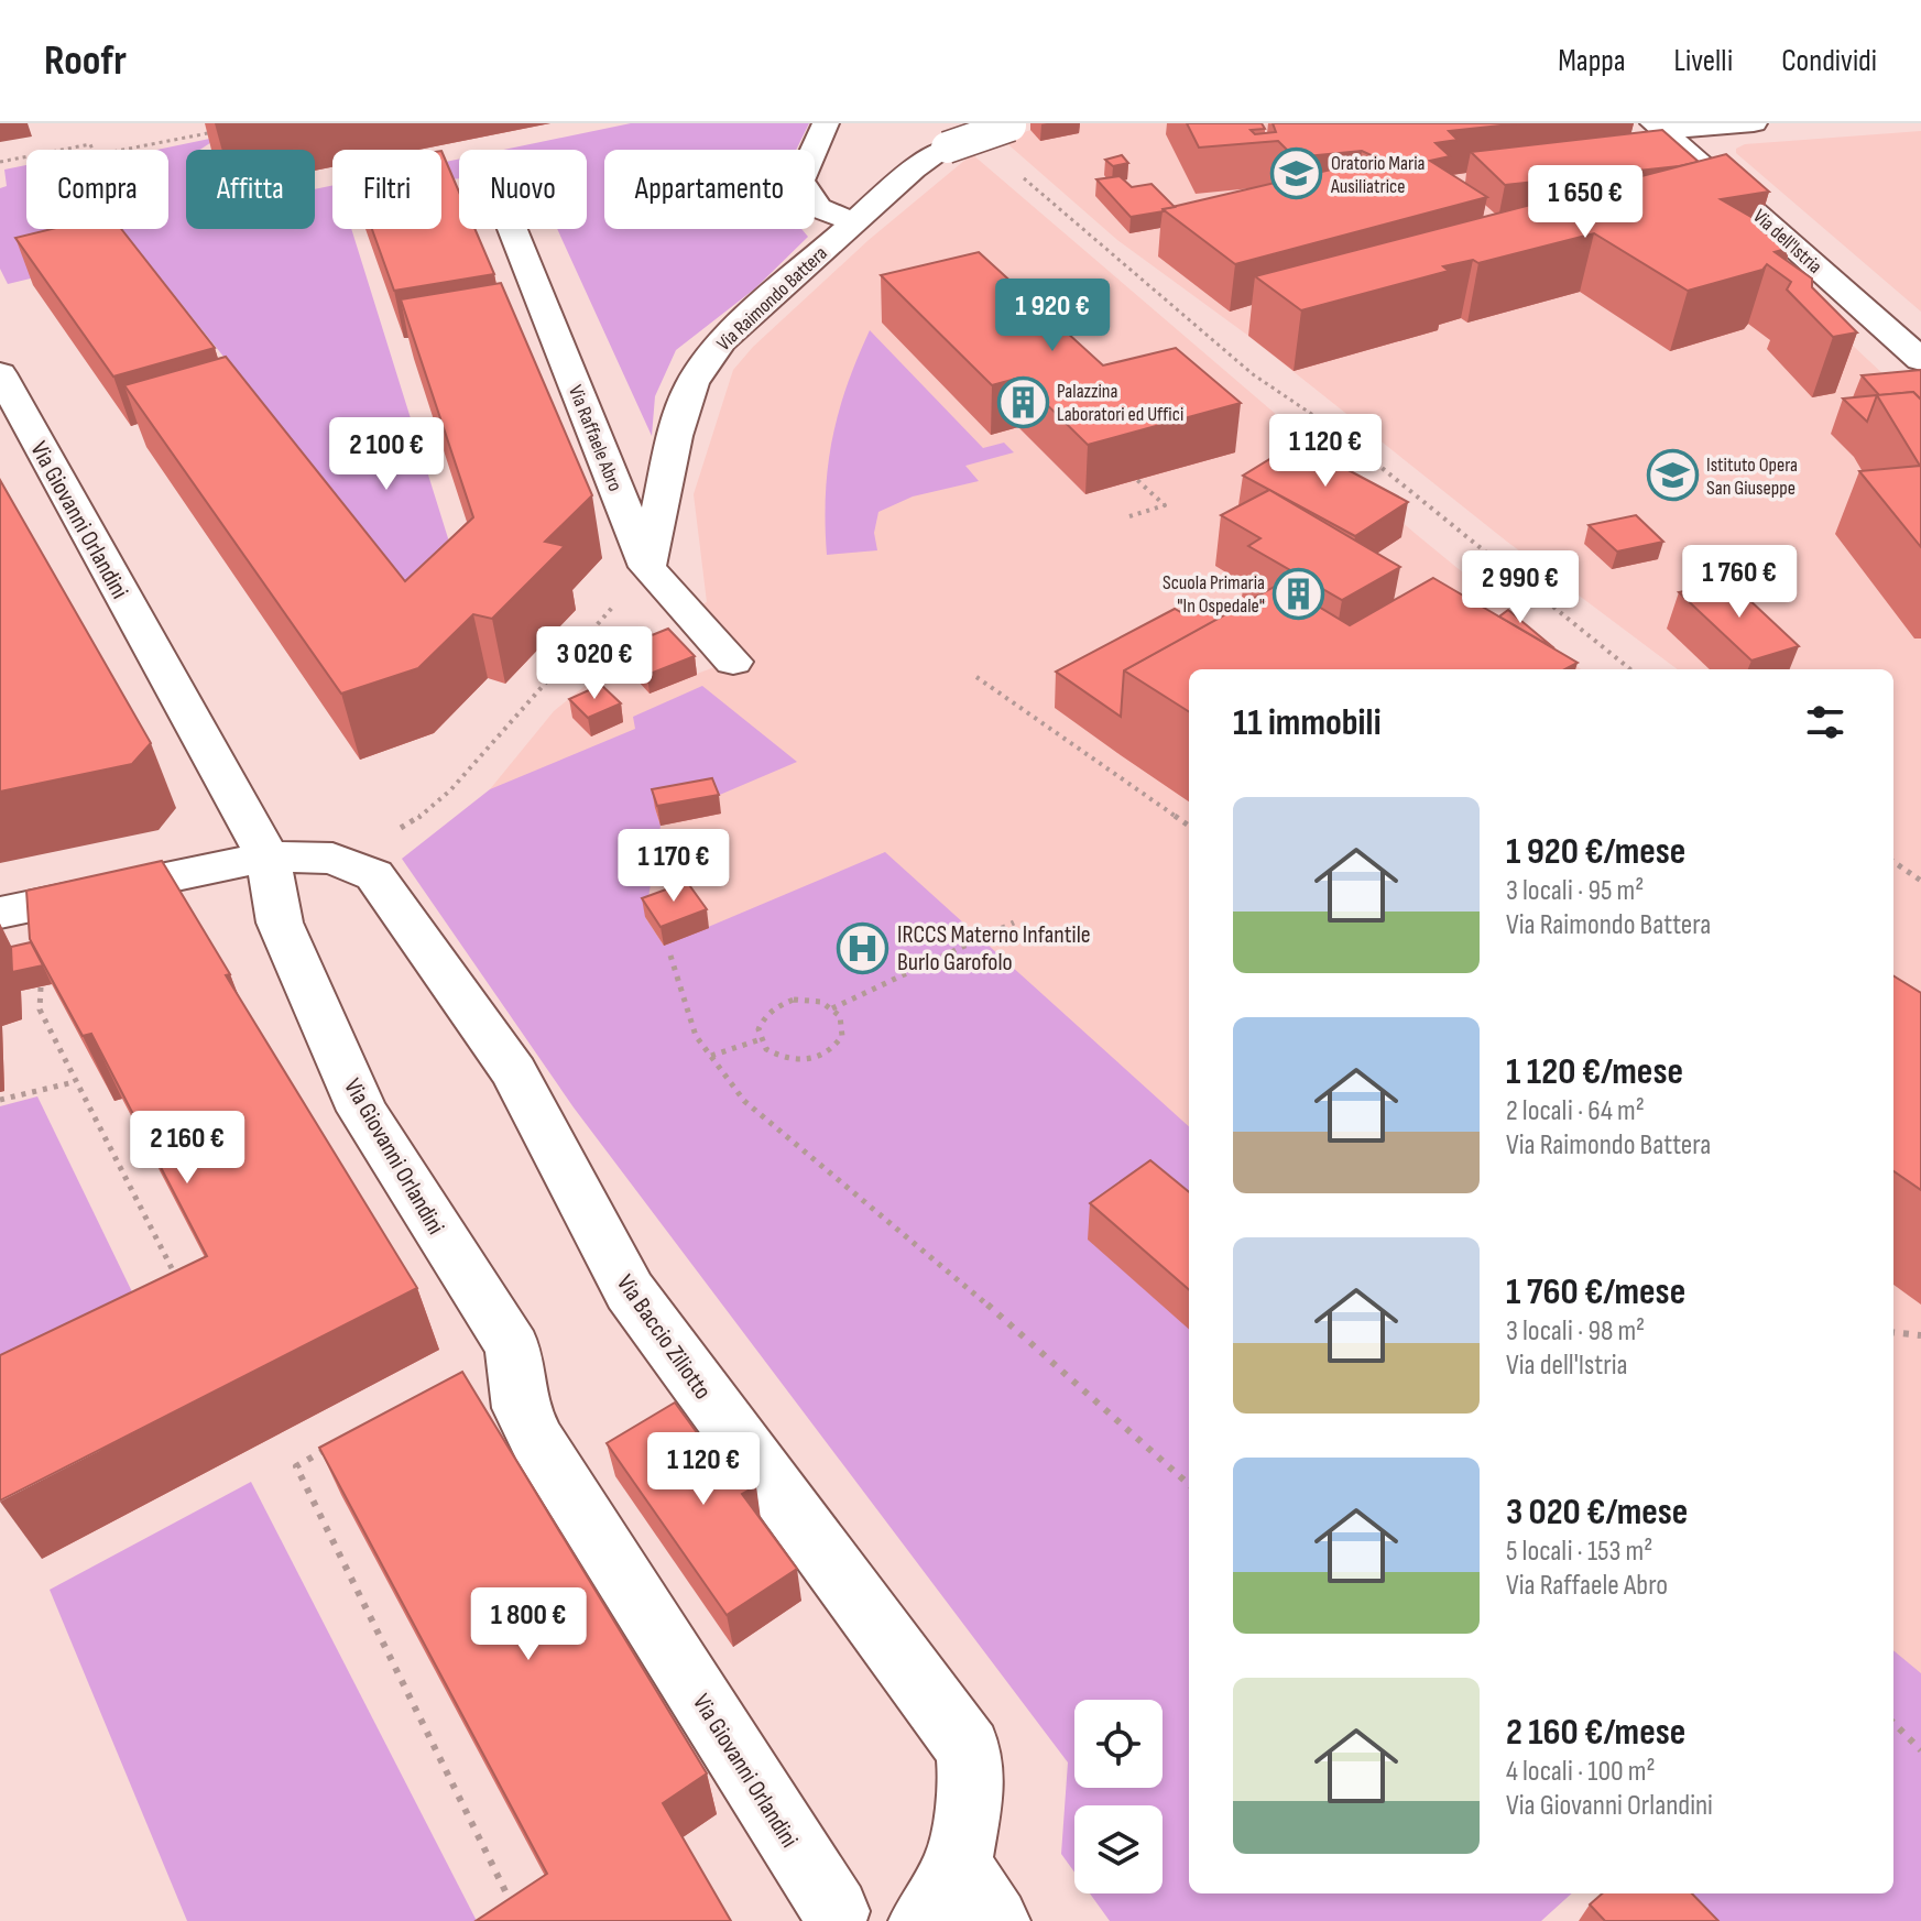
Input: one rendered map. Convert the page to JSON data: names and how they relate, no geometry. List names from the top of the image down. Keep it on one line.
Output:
{"streets":{"street":["Via dell'Istria","Via Raimondo Battera","Via Raffaele Abro","Via Giovanni Orlandini","Via Baccio Ziliotto"]},"crossings":[["Via Raimondo Battera","Via Raffaele Abro"]],"places":{"school or university":["Oratorio Maria Ausiliatrice","Istituto Opera San Giuseppe"],"building":["Palazzina Laboratori ed Uffici","Scuola Primaria \"In Ospedale\""],"hospital":["IRCCS Materno Infantile Burlo Garofolo"]},"page":{"header":"Roofr","nav":["Mappa","Livelli","Condividi"],"chip":["Compra","Affitta","Filtri","Nuovo","Appartamento"],"price":["1 650 €","1 920 €","1 120 €","2 100 €","1 760 €","2 990 €","3 020 €","1 170 €","2 160 €","1 120 €","1 800 €"],"heading":"11 immobili","list":[{"name":"1 920 €/mese","note":"3 locali · 95 m² · Via Raimondo Battera"},{"name":"1 120 €/mese","note":"2 locali · 64 m² · Via Raimondo Battera"},{"name":"1 760 €/mese","note":"3 locali · 98 m² · Via dell'Istria"},{"name":"3 020 €/mese","note":"5 locali · 153 m² · Via Raffaele Abro"},{"name":"2 160 €/mese","note":"4 locali · 100 m² · Via Giovanni Orlandini"}]}}
